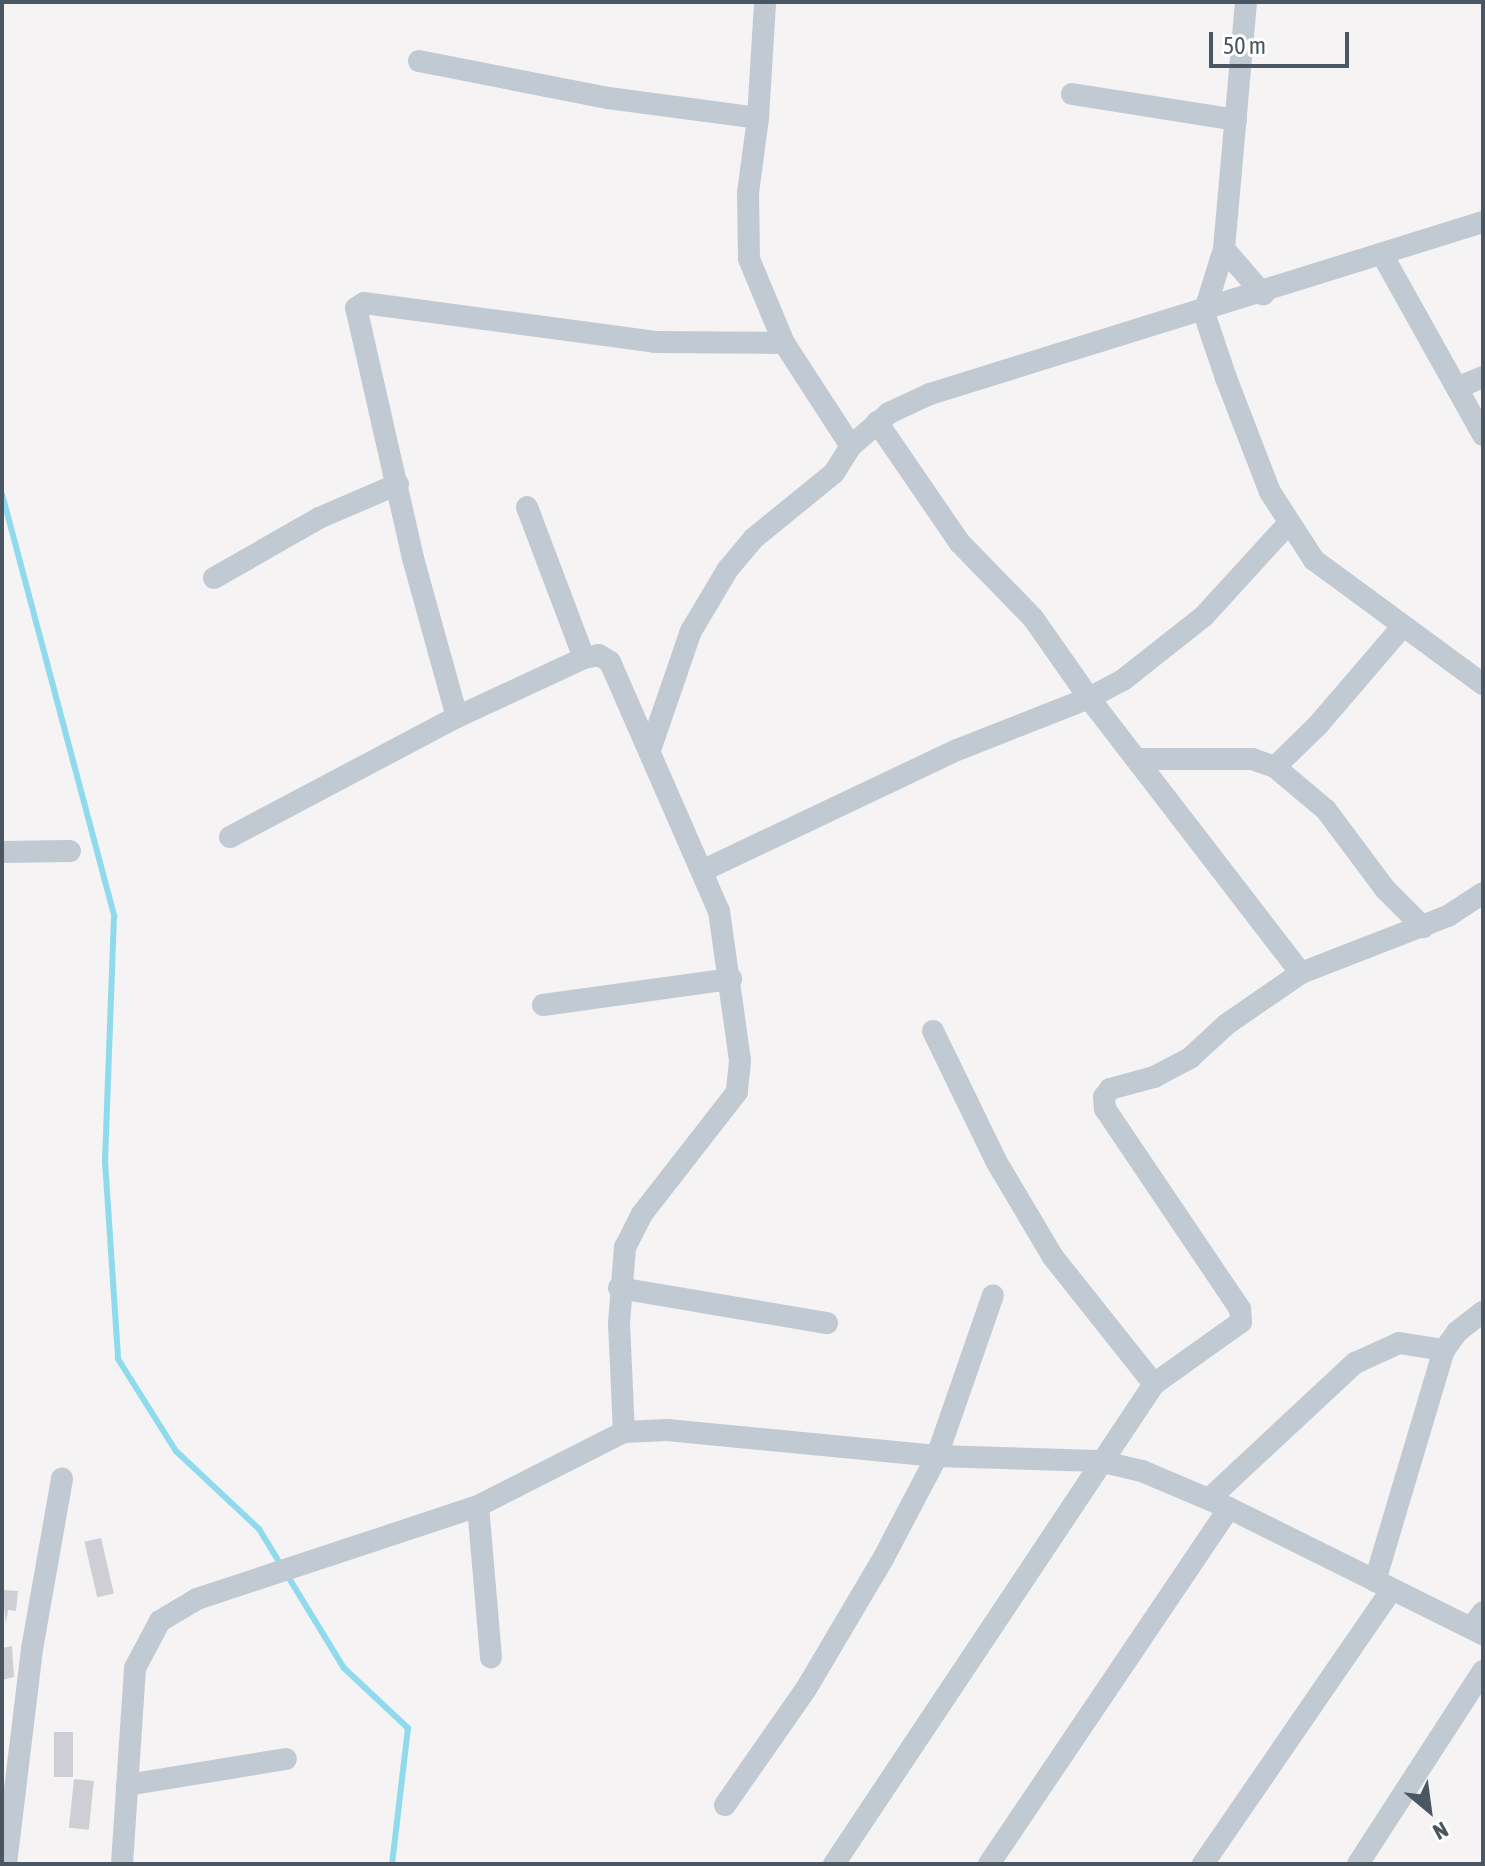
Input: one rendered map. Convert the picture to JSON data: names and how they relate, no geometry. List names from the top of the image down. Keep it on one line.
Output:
{"scale_bar":"50 m","north":"bottom right"}
